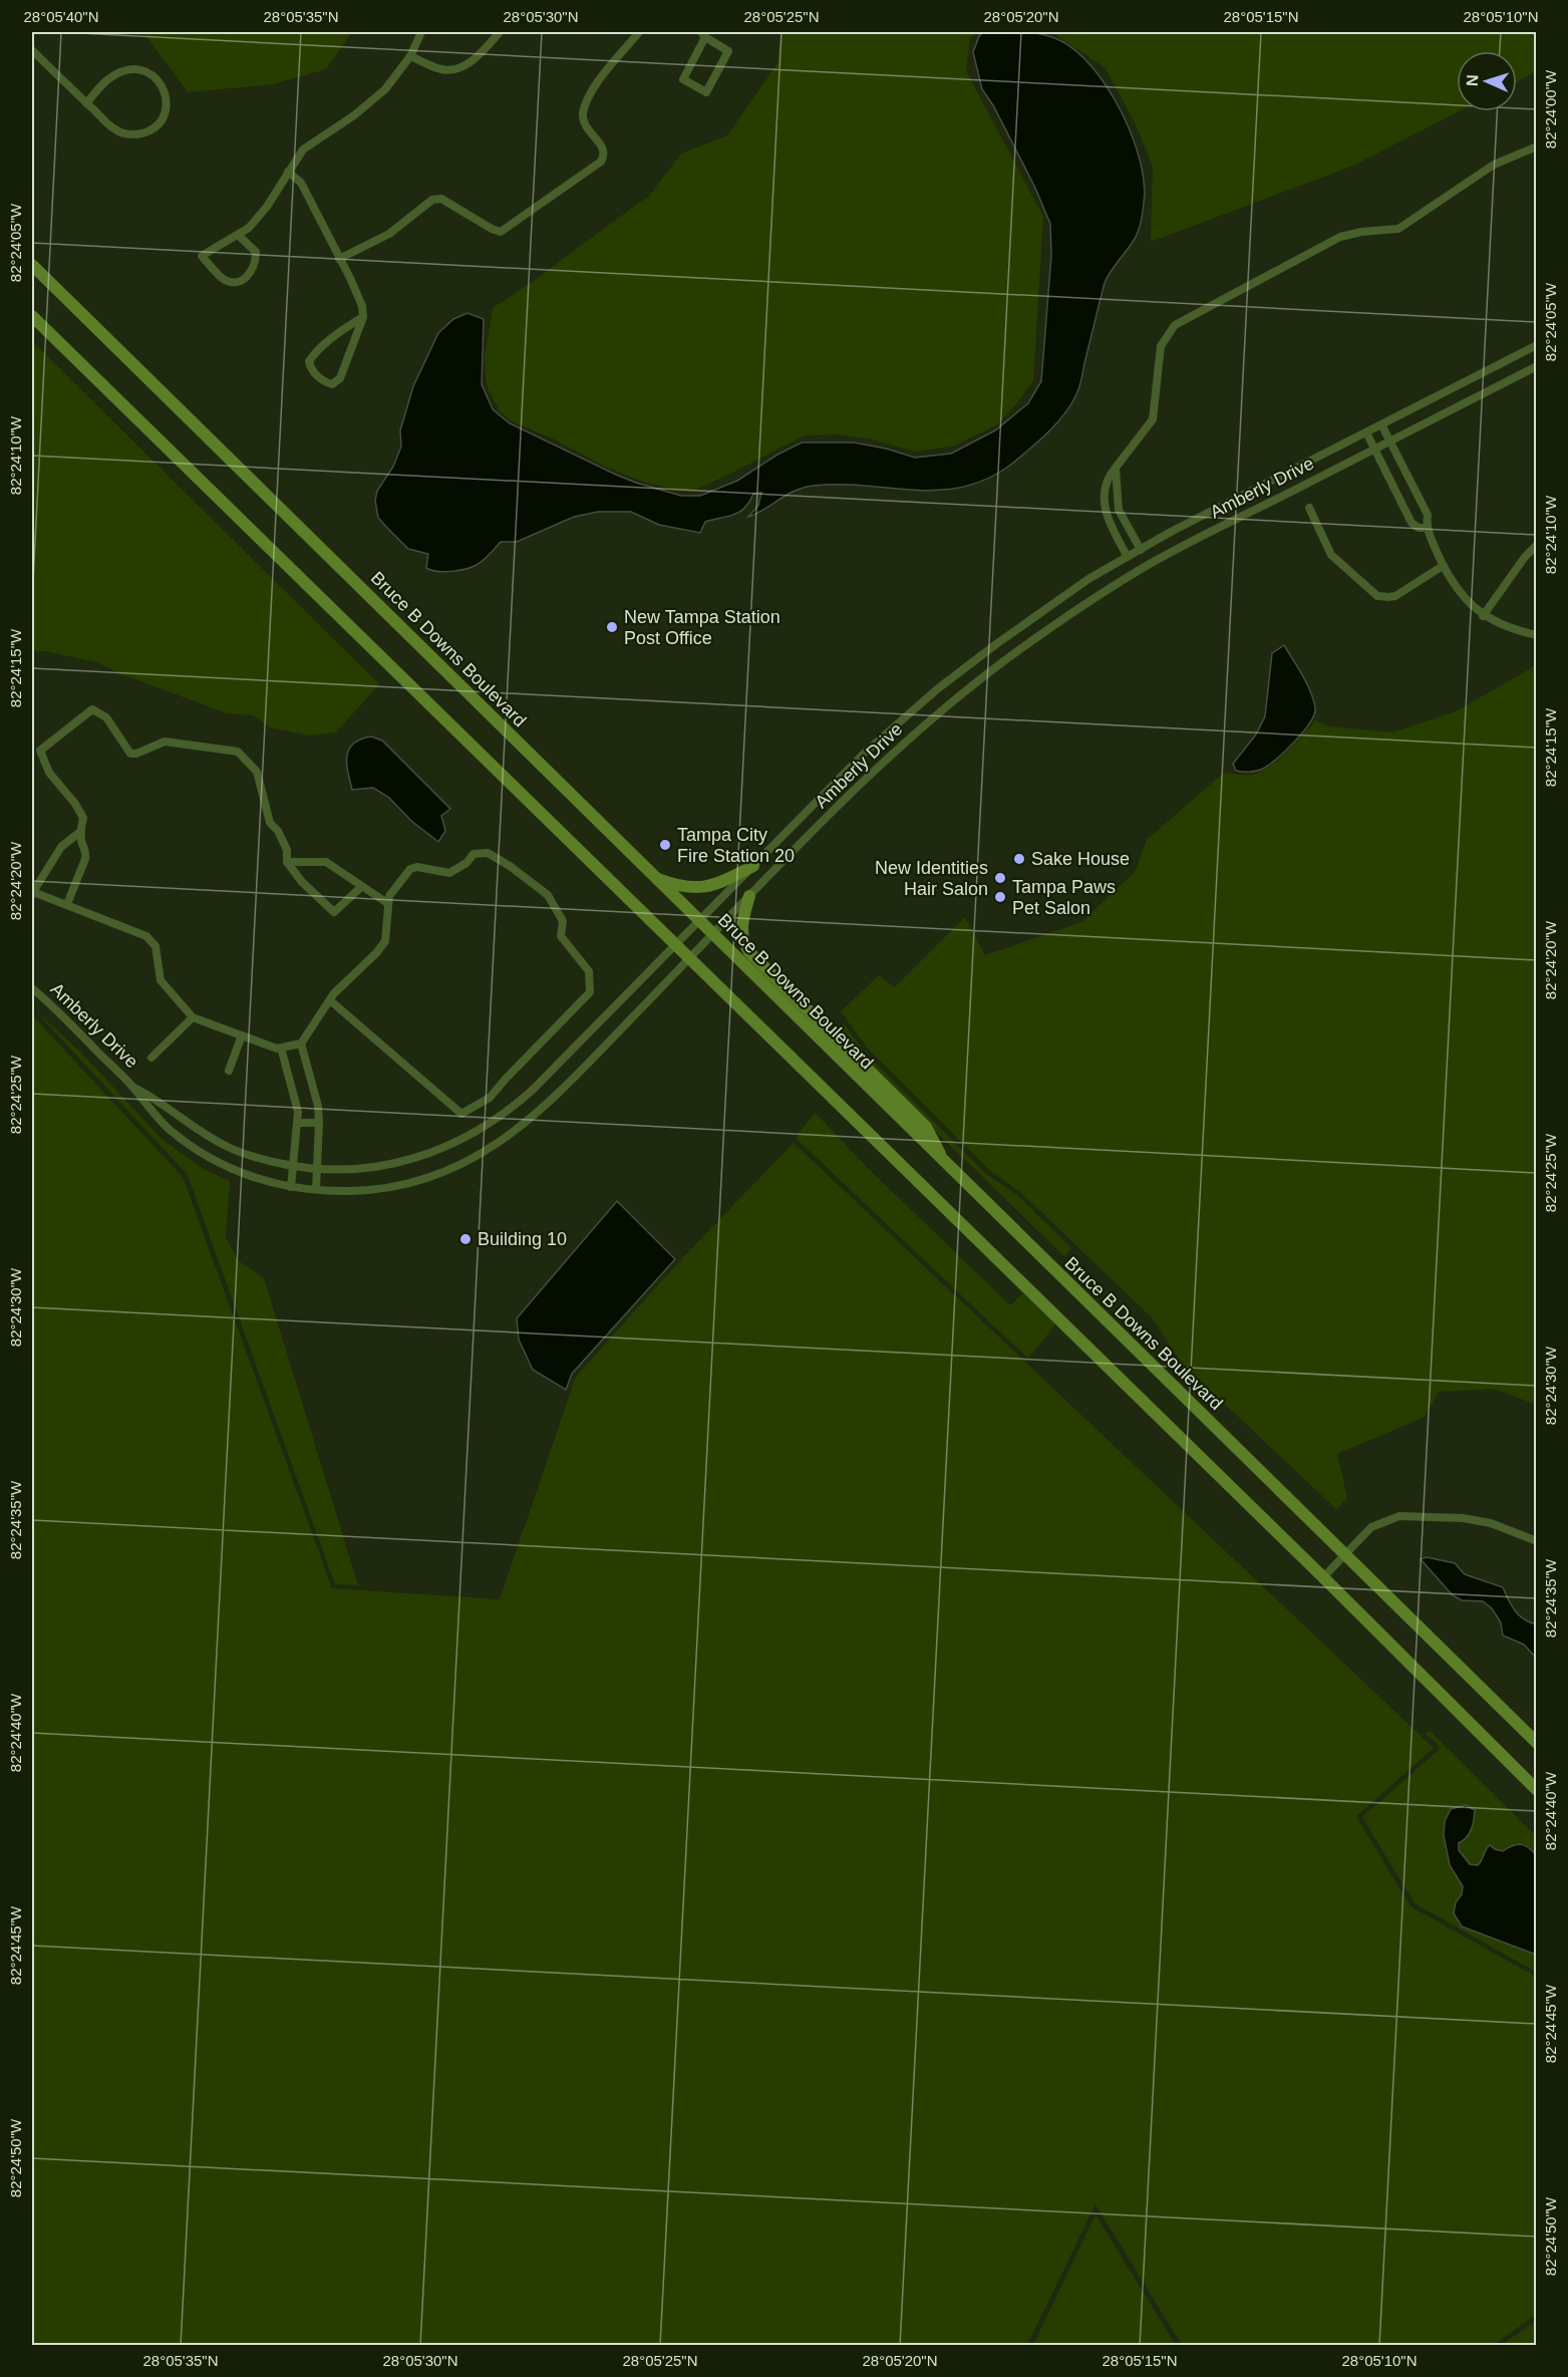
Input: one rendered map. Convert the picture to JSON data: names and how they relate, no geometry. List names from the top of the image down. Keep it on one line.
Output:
{"streets":{"main road":["Bruce B Downs Boulevard"],"street":["Amberly Drive"]},"crossings":[["Amberly Drive","Bruce B Downs Boulevard"]],"places":["New Tampa Station Post Office","Tampa City Fire Station 20","Sake House","New Identities Hair Salon","Tampa Paws Pet Salon","Building 10"],"north":"left","coordinates":["28°05'40\"N","28°05'35\"N","28°05'30\"N","28°05'25\"N","28°05'20\"N","28°05'15\"N","28°05'10\"N","82°24'00\"W","82°24'05\"W","82°24'10\"W","82°24'15\"W","82°24'20\"W","82°24'25\"W","82°24'30\"W","82°24'35\"W","82°24'40\"W","82°24'45\"W","82°24'50\"W"]}
